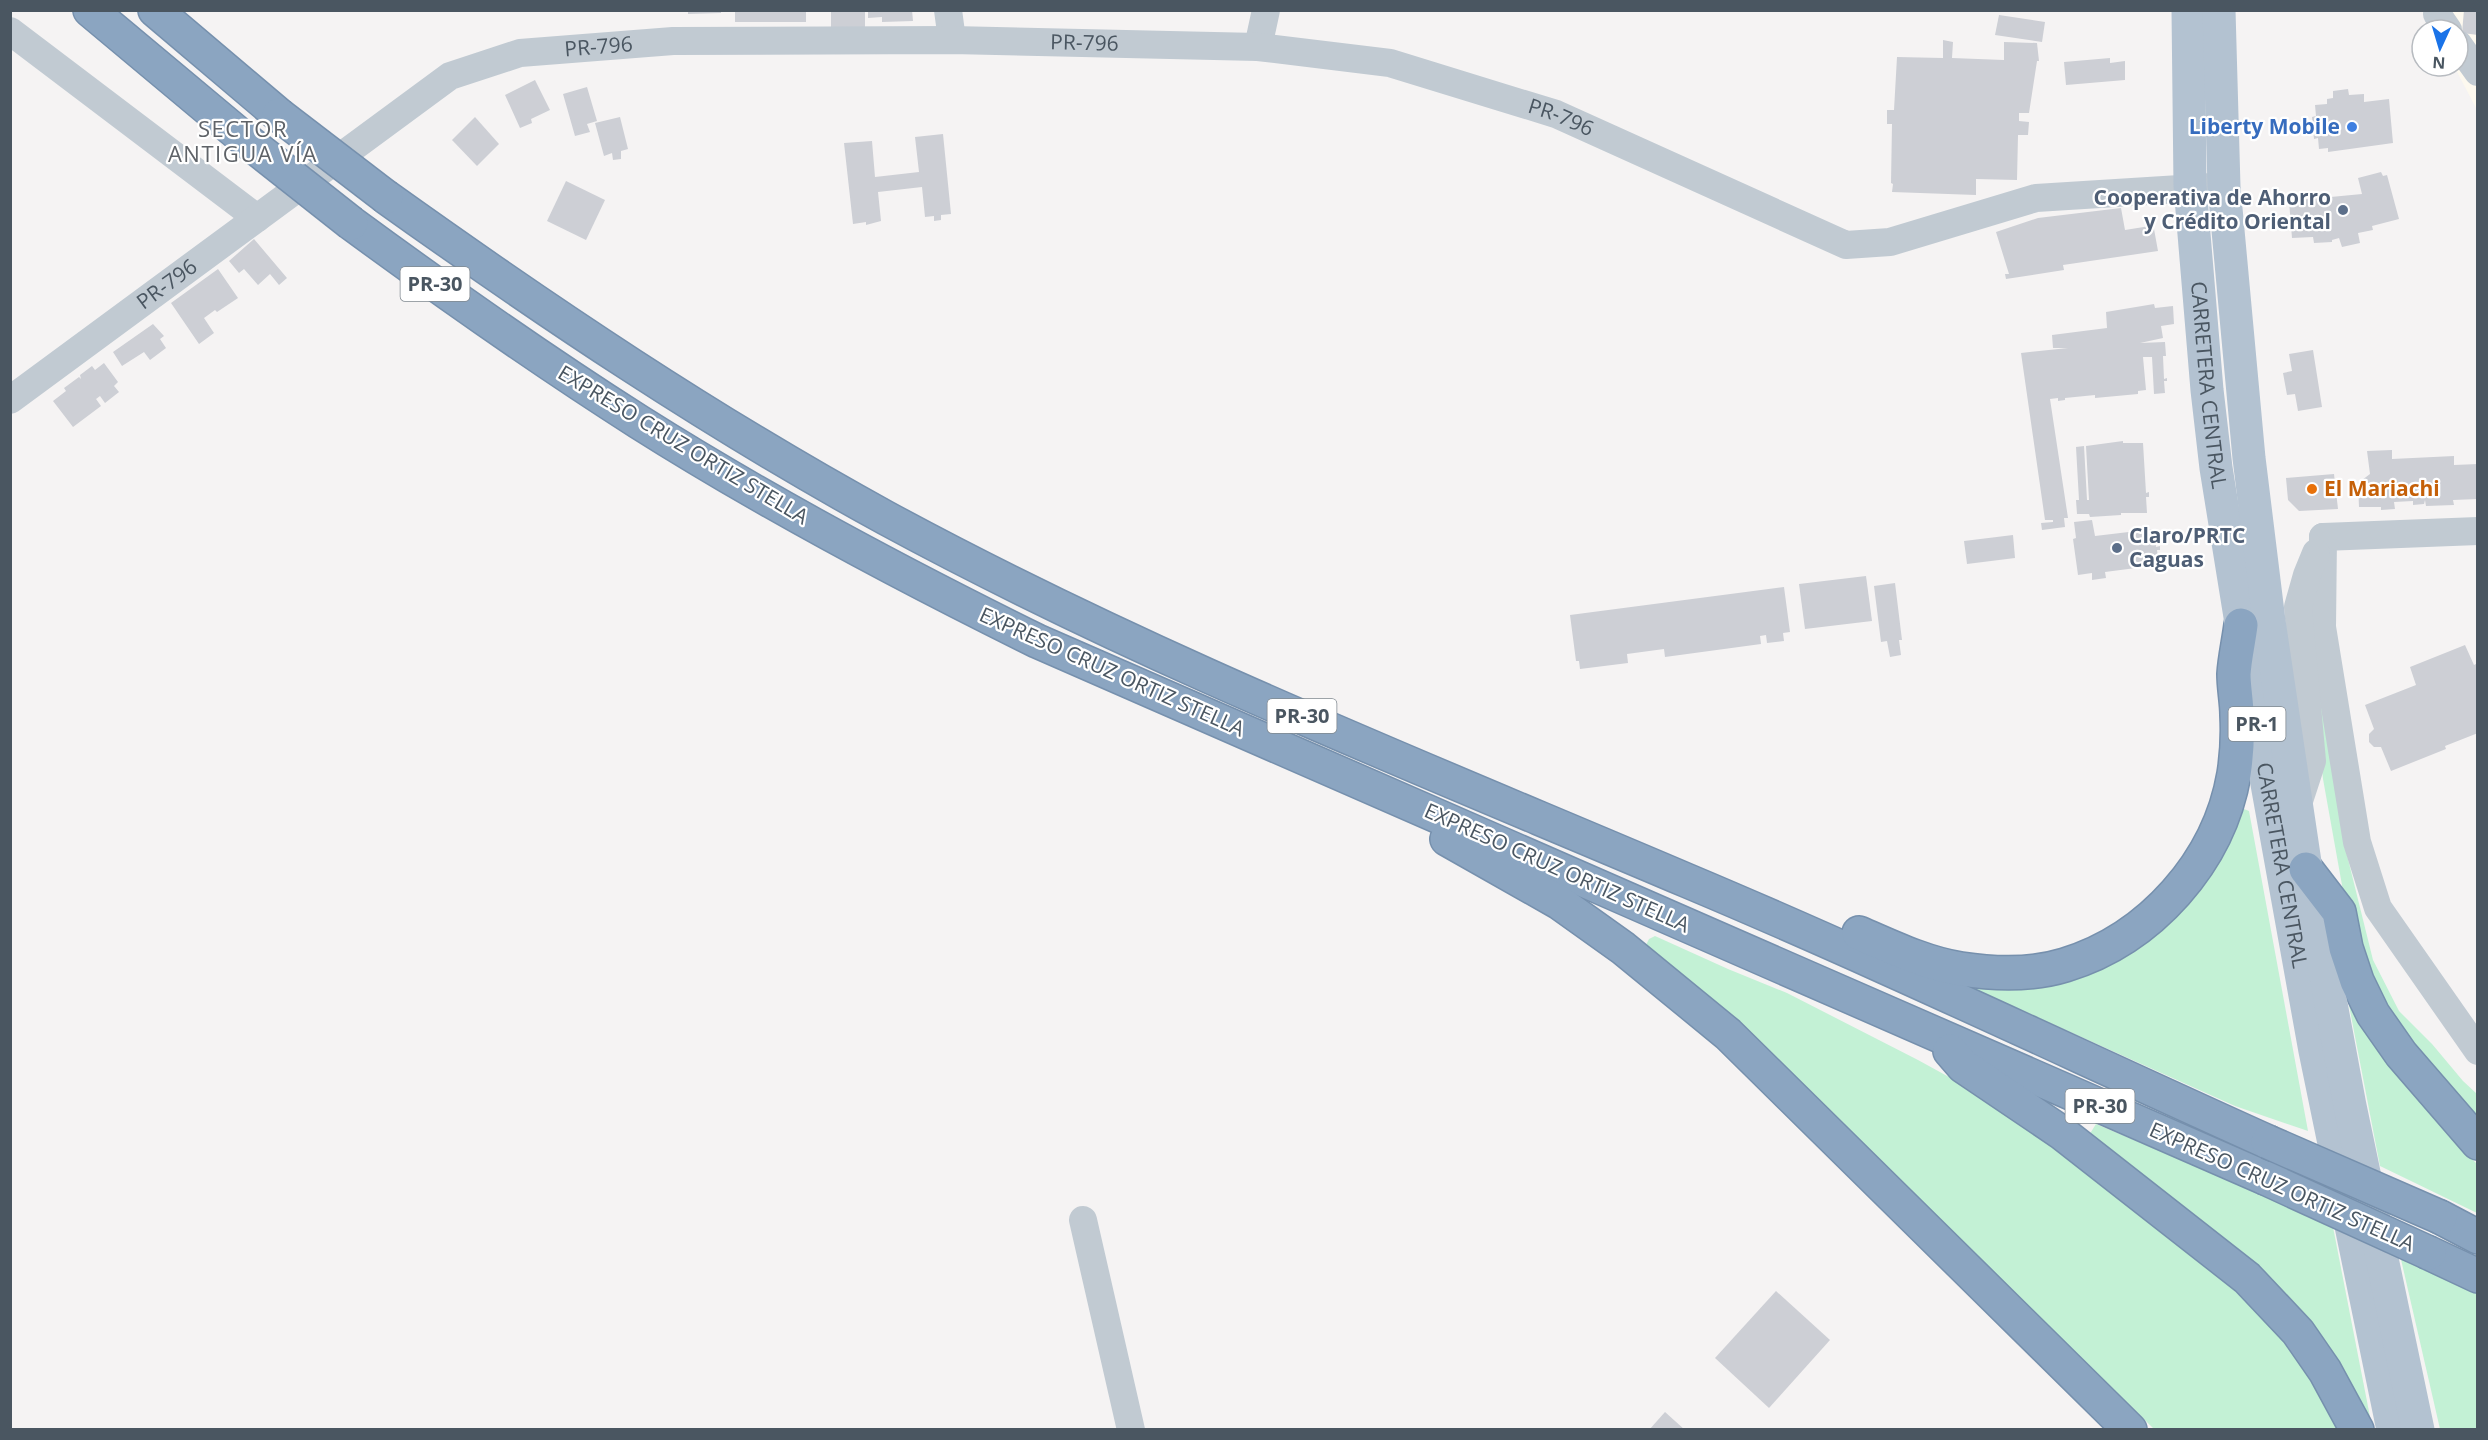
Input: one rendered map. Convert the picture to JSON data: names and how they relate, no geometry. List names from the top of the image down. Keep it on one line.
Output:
{"streets":{"highway":["PR-30","EXPRESO CRUZ ORTIZ STELLA"],"main road":["CARRETERA CENTRAL","PR-1"],"street":["PR-796"]},"crossings":[["PR-796","CARRETERA CENTRAL"]],"districts":["SECTOR ANTIGUA VÍA"],"places":["Liberty Mobile","Cooperativa de Ahorro y Crédito Oriental","El Mariachi","Claro/PRTC Caguas"],"north":"bottom"}
